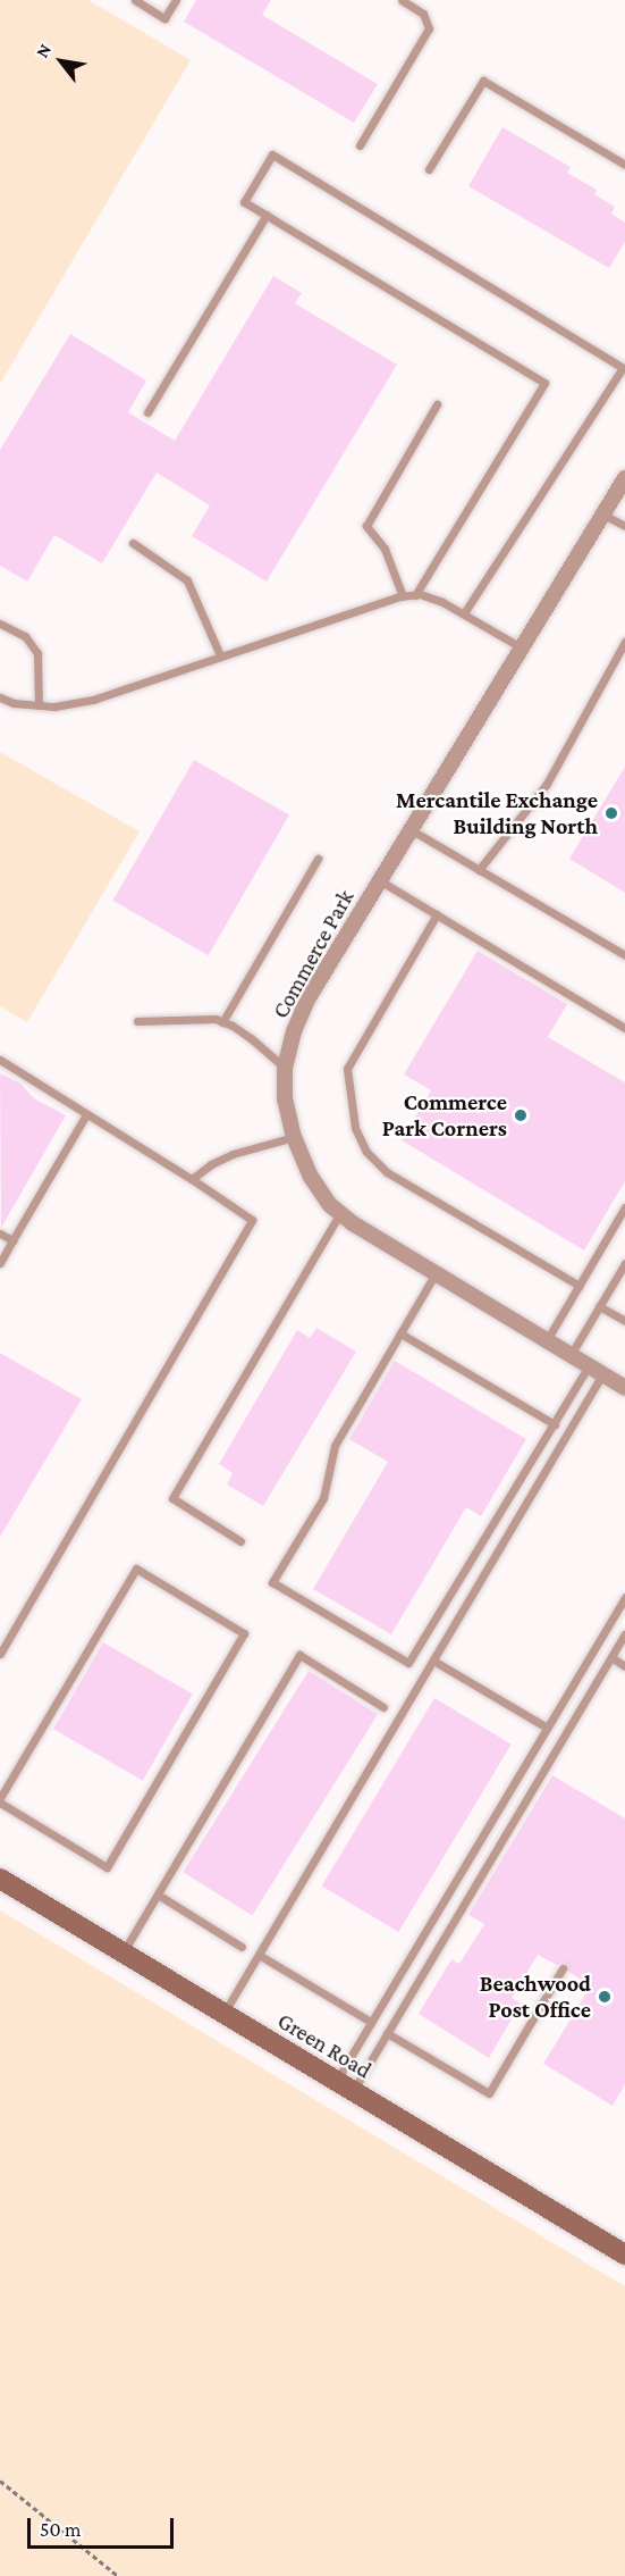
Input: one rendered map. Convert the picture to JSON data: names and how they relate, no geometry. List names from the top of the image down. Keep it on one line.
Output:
{"streets":{"main road":["Green Road"],"street":["Commerce Park"]},"places":["Mercantile Exchange Building North","Commerce Park Corners","Beachwood Post Office"],"scale_bar":"50 m","north":"top left"}
